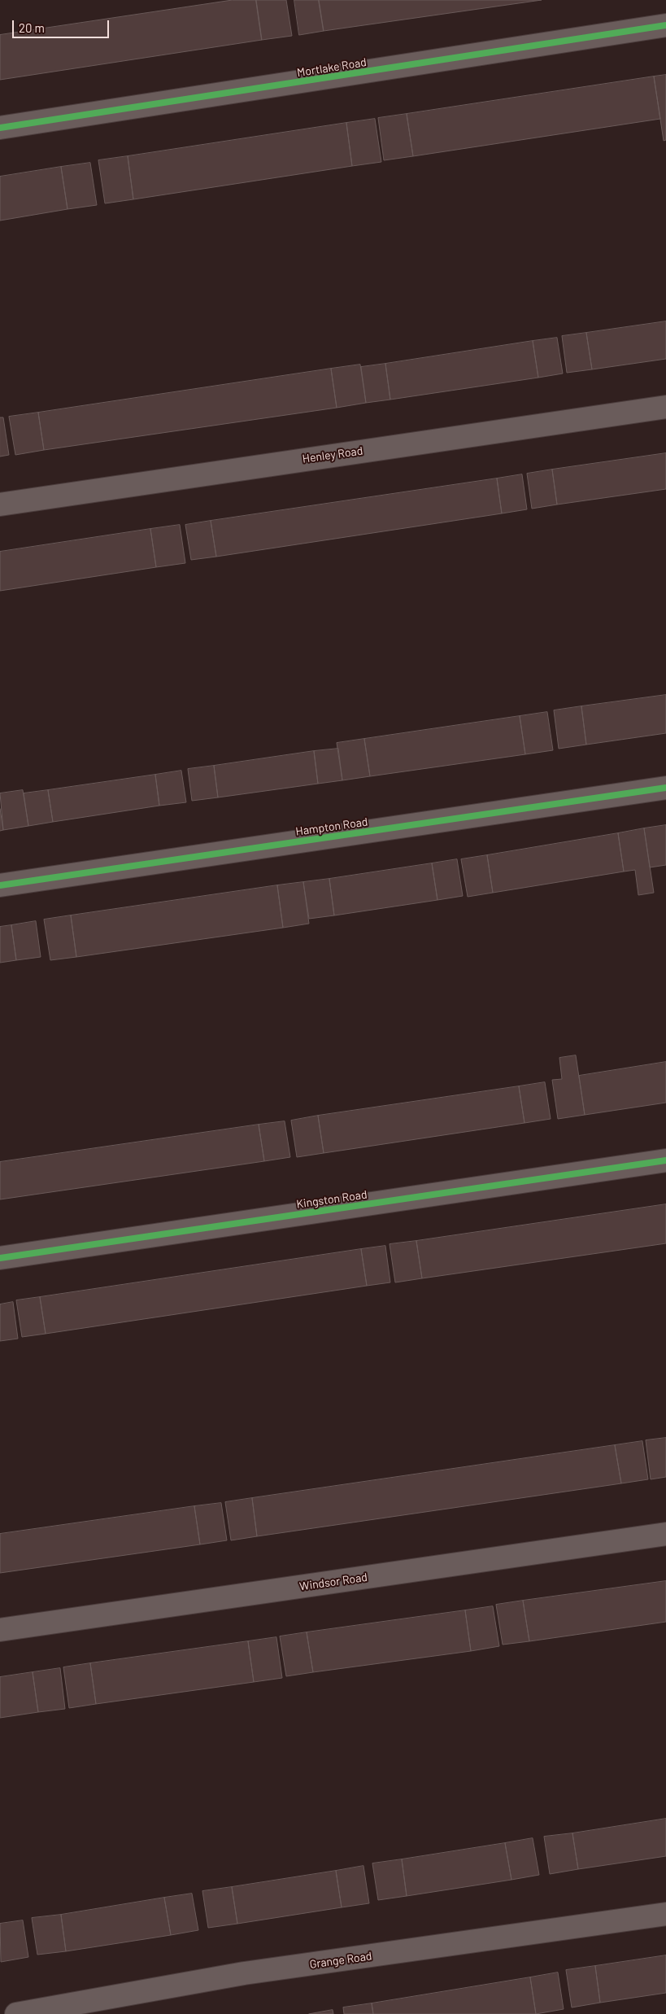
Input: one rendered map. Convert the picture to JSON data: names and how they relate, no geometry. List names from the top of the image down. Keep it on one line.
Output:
{"streets":{"street":["Mortlake Road","Henley Road","Hampton Road","Kingston Road","Windsor Road","Grange Road"]},"scale_bar":"20 m"}
